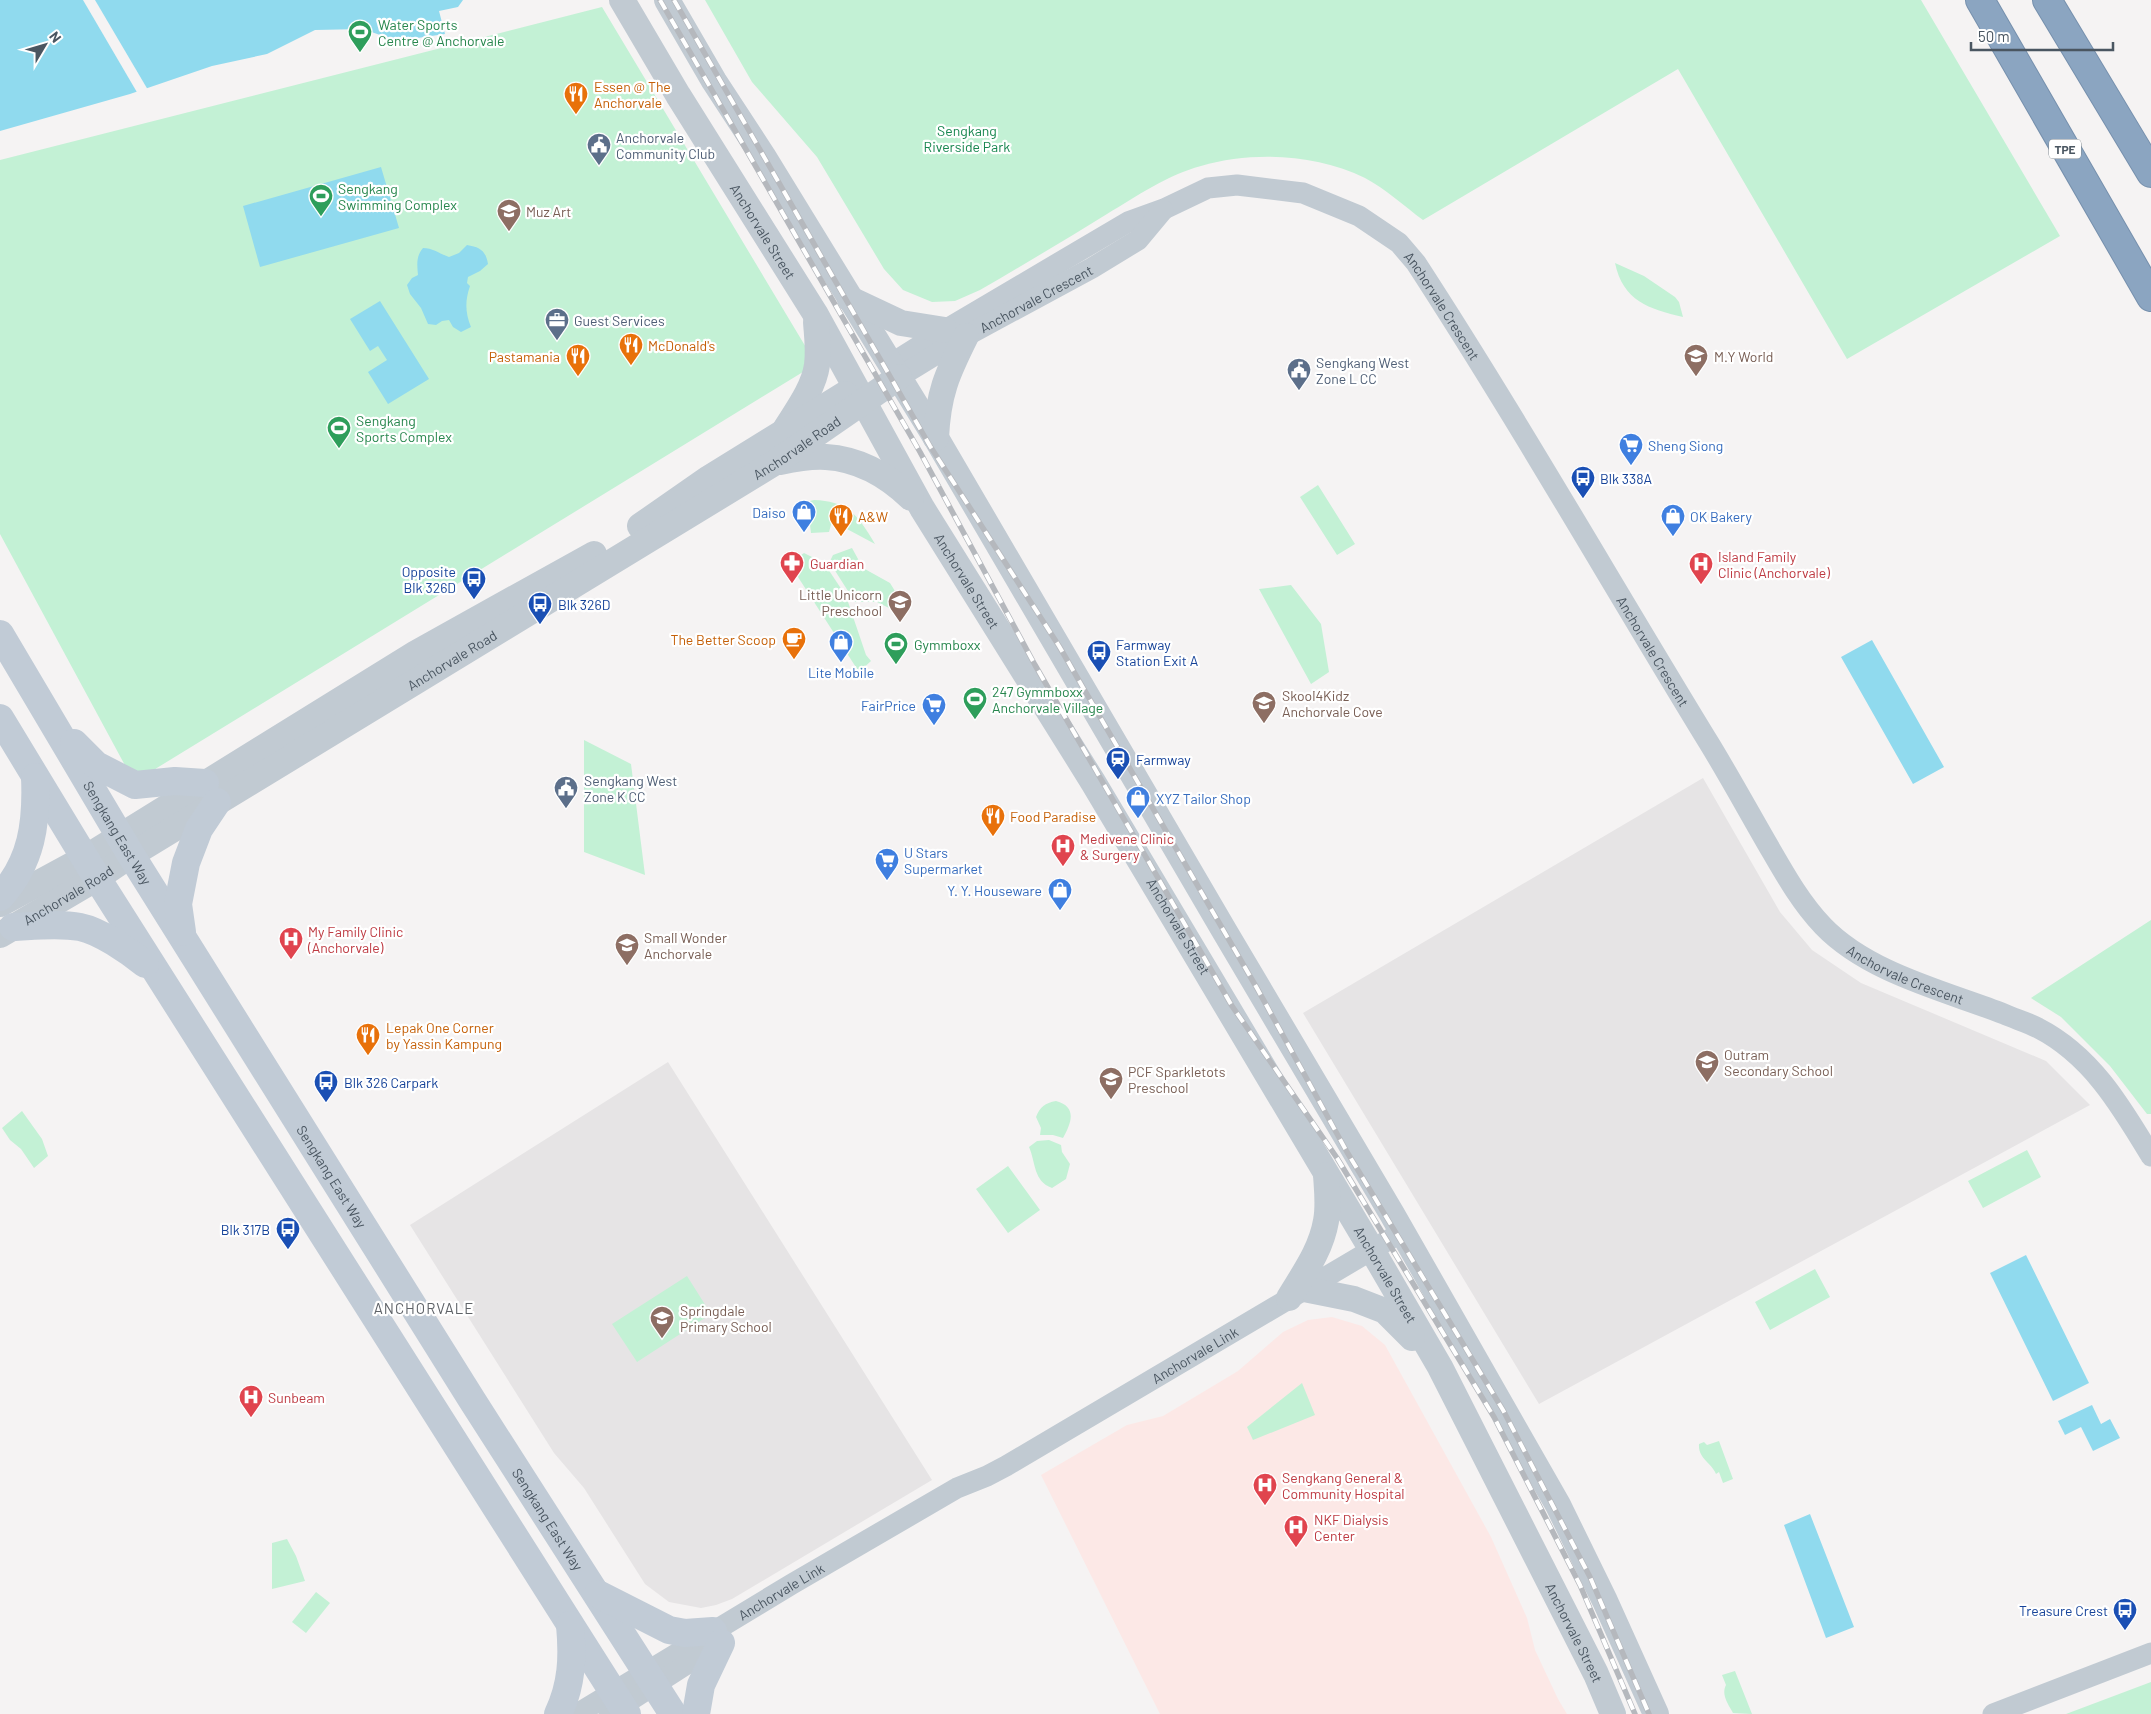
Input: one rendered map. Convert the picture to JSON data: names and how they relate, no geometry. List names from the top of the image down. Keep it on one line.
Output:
{"streets":{"highway":["TPE"],"main road":["Sengkang East Way"],"street":["Anchorvale Street","Anchorvale Crescent","Anchorvale Road","Anchorvale Link"]},"crossings":[["Anchorvale Street","Anchorvale Road"],["Anchorvale Street","Anchorvale Link"],["Anchorvale Crescent","Anchorvale Road"],["Anchorvale Road","Sengkang East Way"],["Sengkang East Way","Anchorvale Link"]],"districts":["ANCHORVALE"],"parks":["Sengkang Riverside Park"],"places":{"sports":["Water Sports Centre @ Anchorvale","Sengkang Swimming Complex","Sengkang Sports Complex","Gymmboxx","247 Gymmboxx Anchorvale Village"],"restaurant":["Essen @ The Anchorvale","McDonald's","Pastamania","A&W","Food Paradise","Lepak One Corner by Yassin Kampung"],"public building":["Anchorvale Community Club","Sengkang West Zone L CC","Sengkang West Zone K CC"],"school or university":["Muz Art","M.Y World","Little Unicorn Preschool","Skool4Kidz Anchorvale Cove","Small Wonder Anchorvale","Outram Secondary School","PCF Sparkletots Preschool","Springdale Primary School"],"office":["Guest Services"],"supermarket":["Sheng Siong","FairPrice","U Stars Supermarket"],"bus stop":["Blk 338A","Opposite Blk 326D","Blk 326D","Farmway Station Exit A","Blk 326 Carpark","Blk 317B","Treasure Crest"],"shop":["Daiso","OK Bakery","Lite Mobile","XYZ Tailor Shop","Y. Y. Houseware"],"pharmacy":["Guardian"],"hospital":["Island Family Clinic (Anchorvale)","Medivene Clinic & Surgery","My Family Clinic (Anchorvale)","Sunbeam","Sengkang General & Community Hospital","NKF Dialysis Center"],"cafe":["The Better Scoop"],"station":["Farmway"]},"scale_bar":"50 m","north":"top right"}
